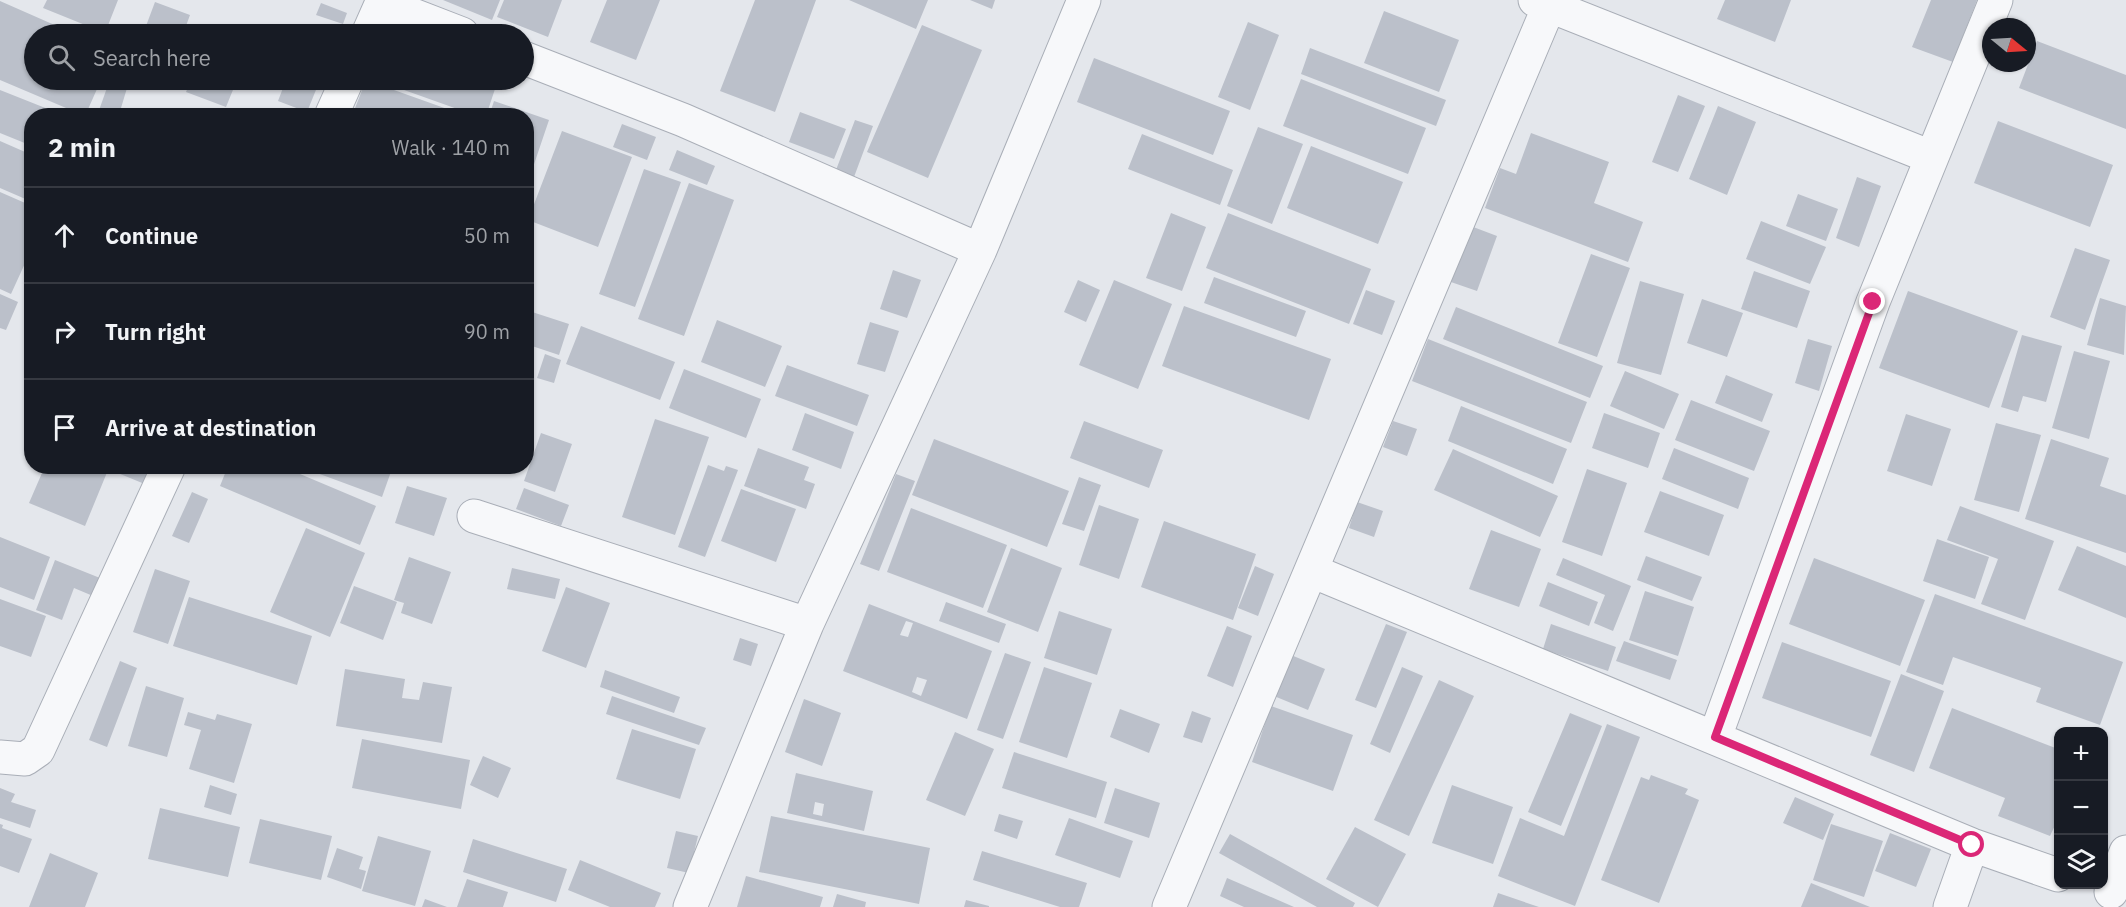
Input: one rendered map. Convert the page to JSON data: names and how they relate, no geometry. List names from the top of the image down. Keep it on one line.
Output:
{"north":"right","page":{"search":"Search here","heading":["2 min","Walk · 140 m"],"list":[["Continue","50 m"],["Turn right","90 m"],"Arrive at destination"],"map_buttons":["+","−"]}}
